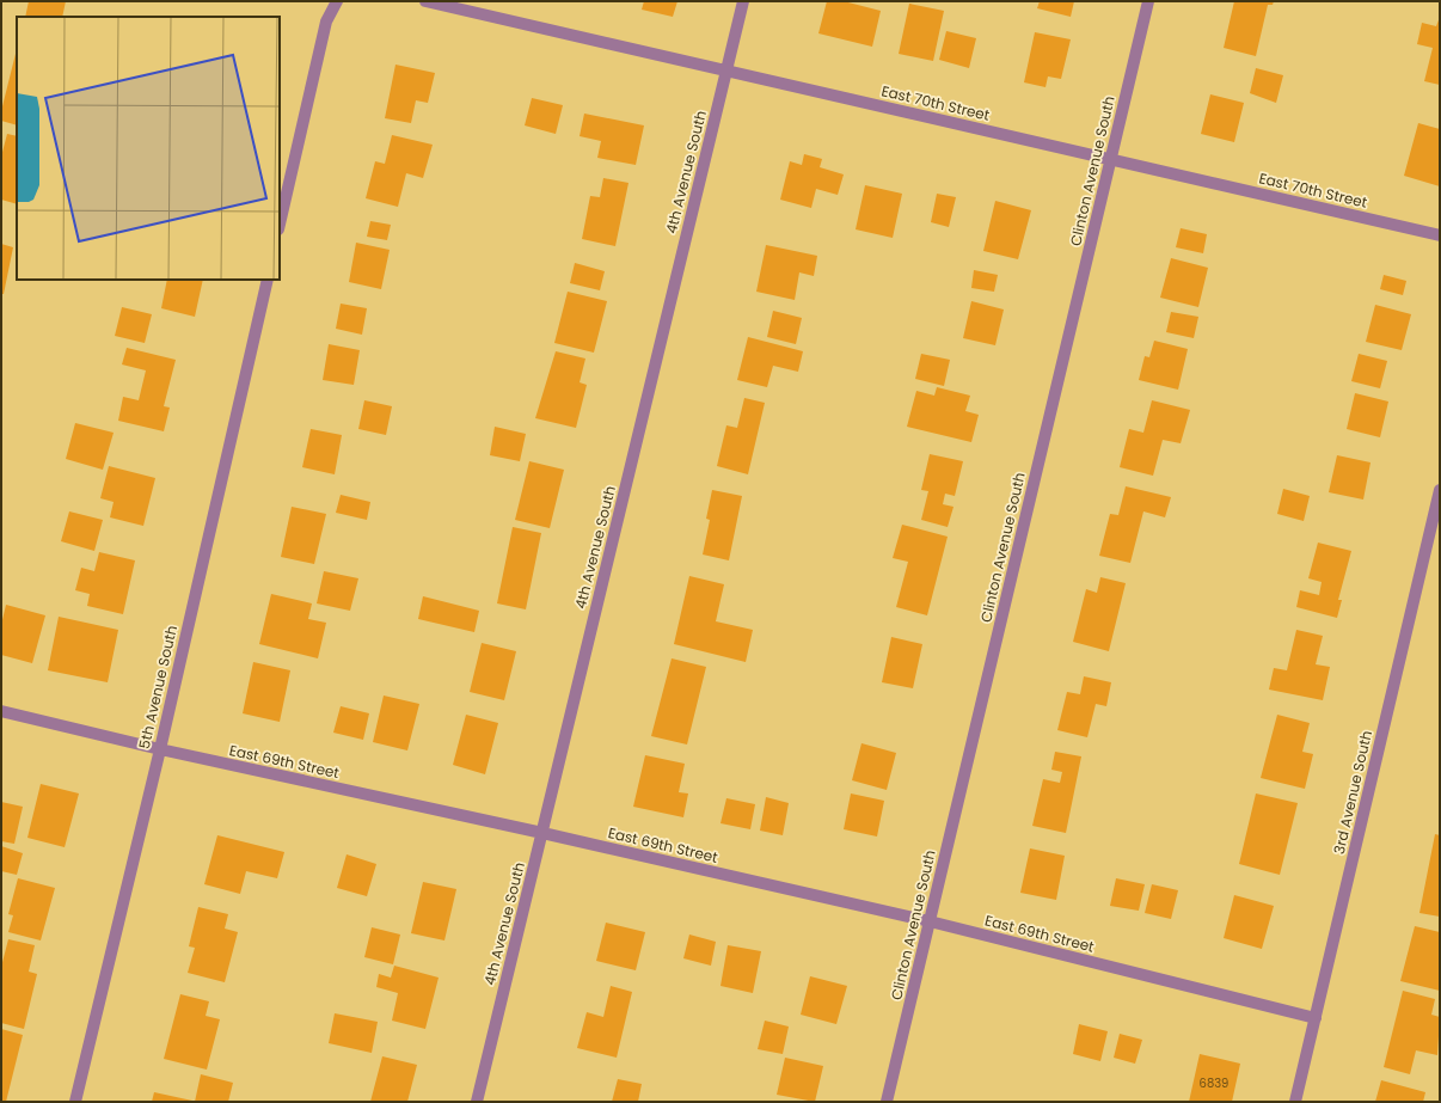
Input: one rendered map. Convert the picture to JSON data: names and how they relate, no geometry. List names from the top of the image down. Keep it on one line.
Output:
{"streets":{"street":["East 70th Street","Clinton Avenue South","4th Avenue South","5th Avenue South","East 69th Street","3rd Avenue South"]},"crossings":[["East 70th Street","Clinton Avenue South"],["East 70th Street","4th Avenue South"],["Clinton Avenue South","East 69th Street"],["4th Avenue South","East 69th Street"],["5th Avenue South","East 69th Street"],["East 69th Street","3rd Avenue South"]],"house_numbers":["6839"]}
